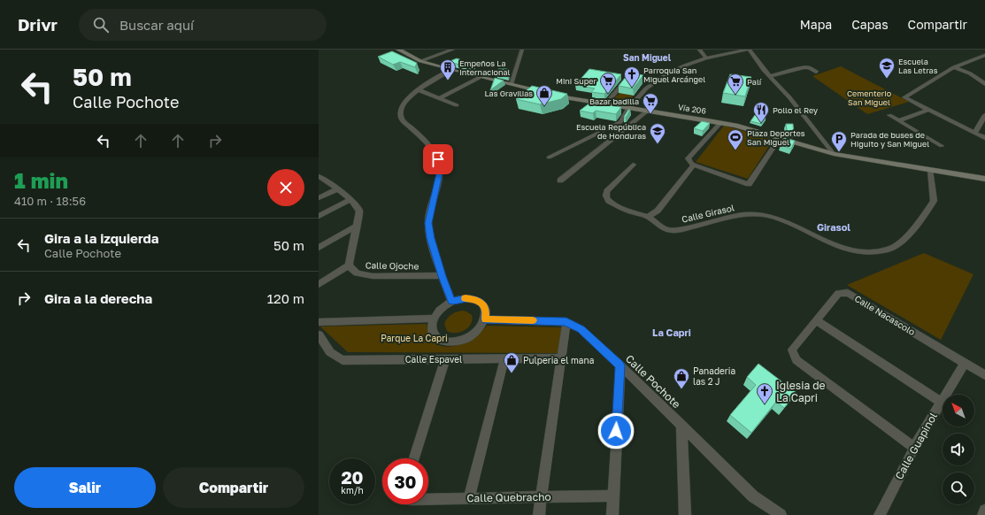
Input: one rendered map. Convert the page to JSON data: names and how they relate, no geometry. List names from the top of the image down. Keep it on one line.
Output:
{"streets":{"main road":["Vía 206"],"street":["Calle Girasol","Calle Ojoche","Calle Nacascolo","Calle Espavel","Calle Pochote","Calle Guapinol","Calle Quebracho"]},"crossings":[["Vía 206","Calle Girasol"],["Calle Nacascolo","Calle Guapinol"]],"districts":["San Miguel","Girasol","La Capri"],"parks":["Cementerio San Miguel","Parque La Capri"],"places":{"school or university":["Escuela Las Letras","Escuela República de Honduras"],"building":["Empeños La Internacional"],"church":["Parroquia San Miguel Arcángel","Iglesia de La Capri"],"supermarket":["Mini Super","Palí","Bazar badilla"],"shop":["Las Gravilias","Pulperia el mana","Panaderia las 2 J"],"restaurant":["Pollo el Rey"],"sports":["Plaza Deportes San Miguel"],"parking":["Parada de buses de Higuito y San Miguel"]},"north":"top left","page":{"header":"Drivr","search":"Buscar aquí","nav":["Mapa","Capas","Compartir"],"turn":["50 m","Calle Pochote"],"heading":["1 min","410 m · 18:56"],"list":[{"name":"Gira a la izquierda","note":"Calle Pochote","value":"50 m"},{"name":"Gira a la derecha","value":"120 m"}],"speed":"20 km/h","limit":"30","buttons":["Salir","Compartir"]}}
